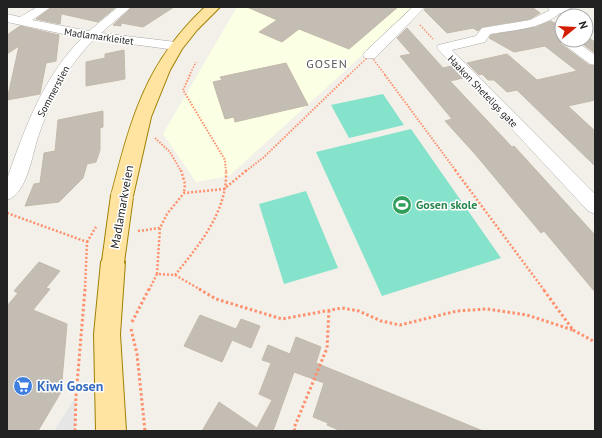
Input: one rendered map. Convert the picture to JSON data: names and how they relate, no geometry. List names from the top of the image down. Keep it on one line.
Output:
{"streets":{"main road":["Madlamarkveien"],"street":["Madlamarkleitet","Sommerstien","Haakon Sheteligs gate"]},"crossings":[["Madlamarkleitet","Sommerstien"],["Madlamarkleitet","Madlamarkveien"]],"districts":["GOSEN"],"places":{"sports":["Gosen skole"],"supermarket":["Kiwi Gosen"]},"north":"right"}
